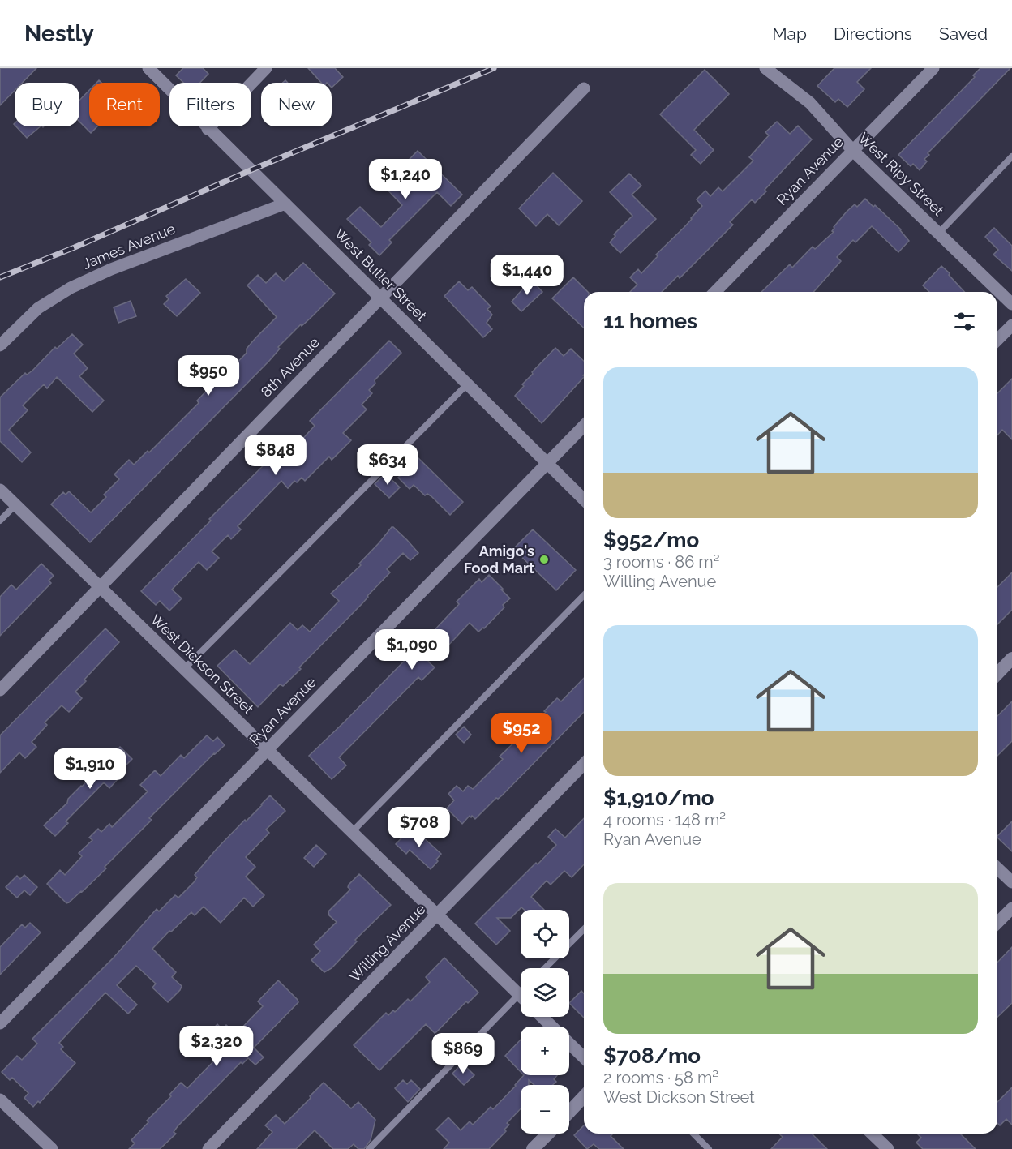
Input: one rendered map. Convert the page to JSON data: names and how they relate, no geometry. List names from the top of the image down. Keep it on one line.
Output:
{"streets":{"street":["Ryan Avenue","West Ripy Street","James Avenue","West Butler Street","8th Avenue","West Dickson Street","Willing Avenue"]},"crossings":[["Ryan Avenue","West Ripy Street"],["Ryan Avenue","West Butler Street"],["Ryan Avenue","West Dickson Street"],["James Avenue","West Butler Street"],["West Butler Street","8th Avenue"],["8th Avenue","West Dickson Street"],["West Dickson Street","Willing Avenue"]],"places":["Amigo's Food Mart"],"page":{"header":"Nestly","nav":["Map","Directions","Saved"],"chip":["Buy","Rent","Filters","New"],"price":["$1,240","$1,440","$950","$848","$634","$1,090","$952","$1,910","$708","$2,320","$869"],"heading":"11 homes","list":[{"name":"$952/mo","note":"3 rooms · 86 m² · Willing Avenue"},{"name":"$1,910/mo","note":"4 rooms · 148 m² · Ryan Avenue"},{"name":"$708/mo","note":"2 rooms · 58 m² · West Dickson Street"}],"map_buttons":["+","−"]}}
